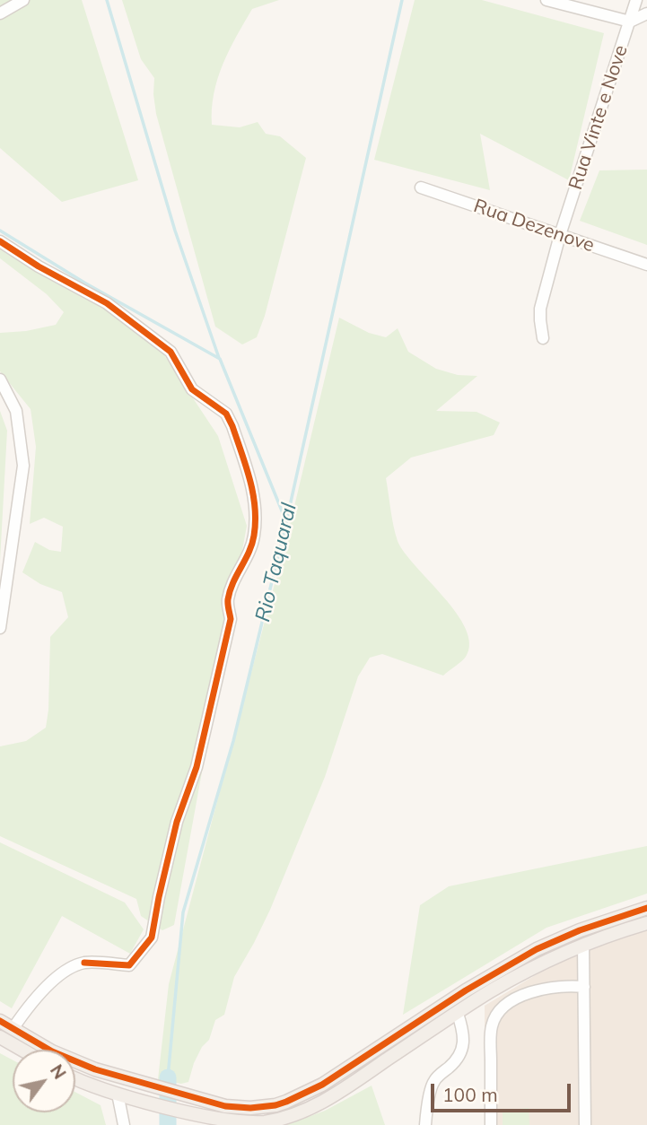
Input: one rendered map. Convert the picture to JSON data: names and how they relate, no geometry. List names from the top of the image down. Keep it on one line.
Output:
{"streets":{"street":["Rua Vinte e Nove","Rua Dezenove"]},"crossings":[["Rua Vinte e Nove","Rua Dezenove"]],"water":["Rio Taquaral"],"scale_bar":"100 m","north":"top right"}
